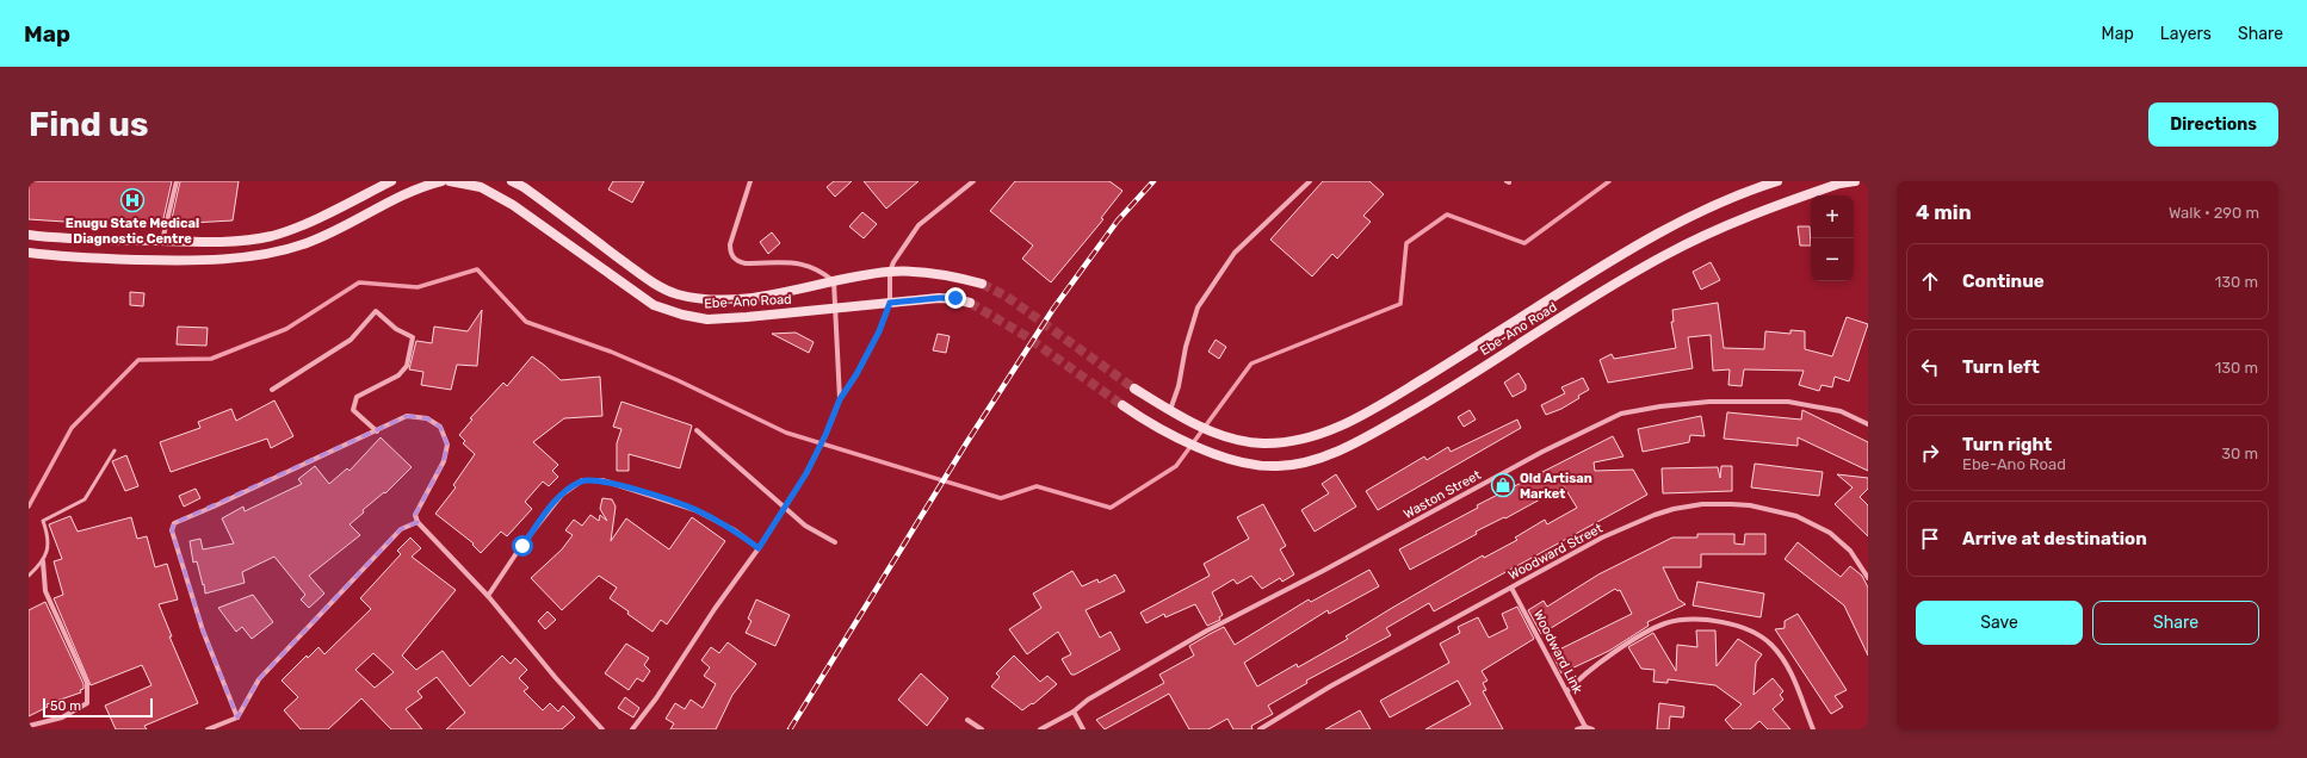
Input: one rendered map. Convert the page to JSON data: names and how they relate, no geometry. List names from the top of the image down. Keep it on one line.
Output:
{"streets":{"main road":["Ebe-Ano Road"],"street":["Waston Street","Woodward Street","Woodward Link"]},"crossings":[["Woodward Street","Woodward Link"]],"places":{"hospital":["Enugu State Medical Diagnostic Centre"],"shop":["Old Artisan Market"]},"scale_bar":"50 m","page":{"header":"Map","nav":["Map","Layers","Share"],"buttons":["Directions",["Save","Share"]],"title":"Find us","heading":["4 min","Walk · 290 m"],"map_buttons":["+","−"],"list":[["Continue","130 m"],["Turn left","130 m"],["Turn right","Ebe-Ano Road","30 m"],"Arrive at destination"],"scale":"50 m"}}
